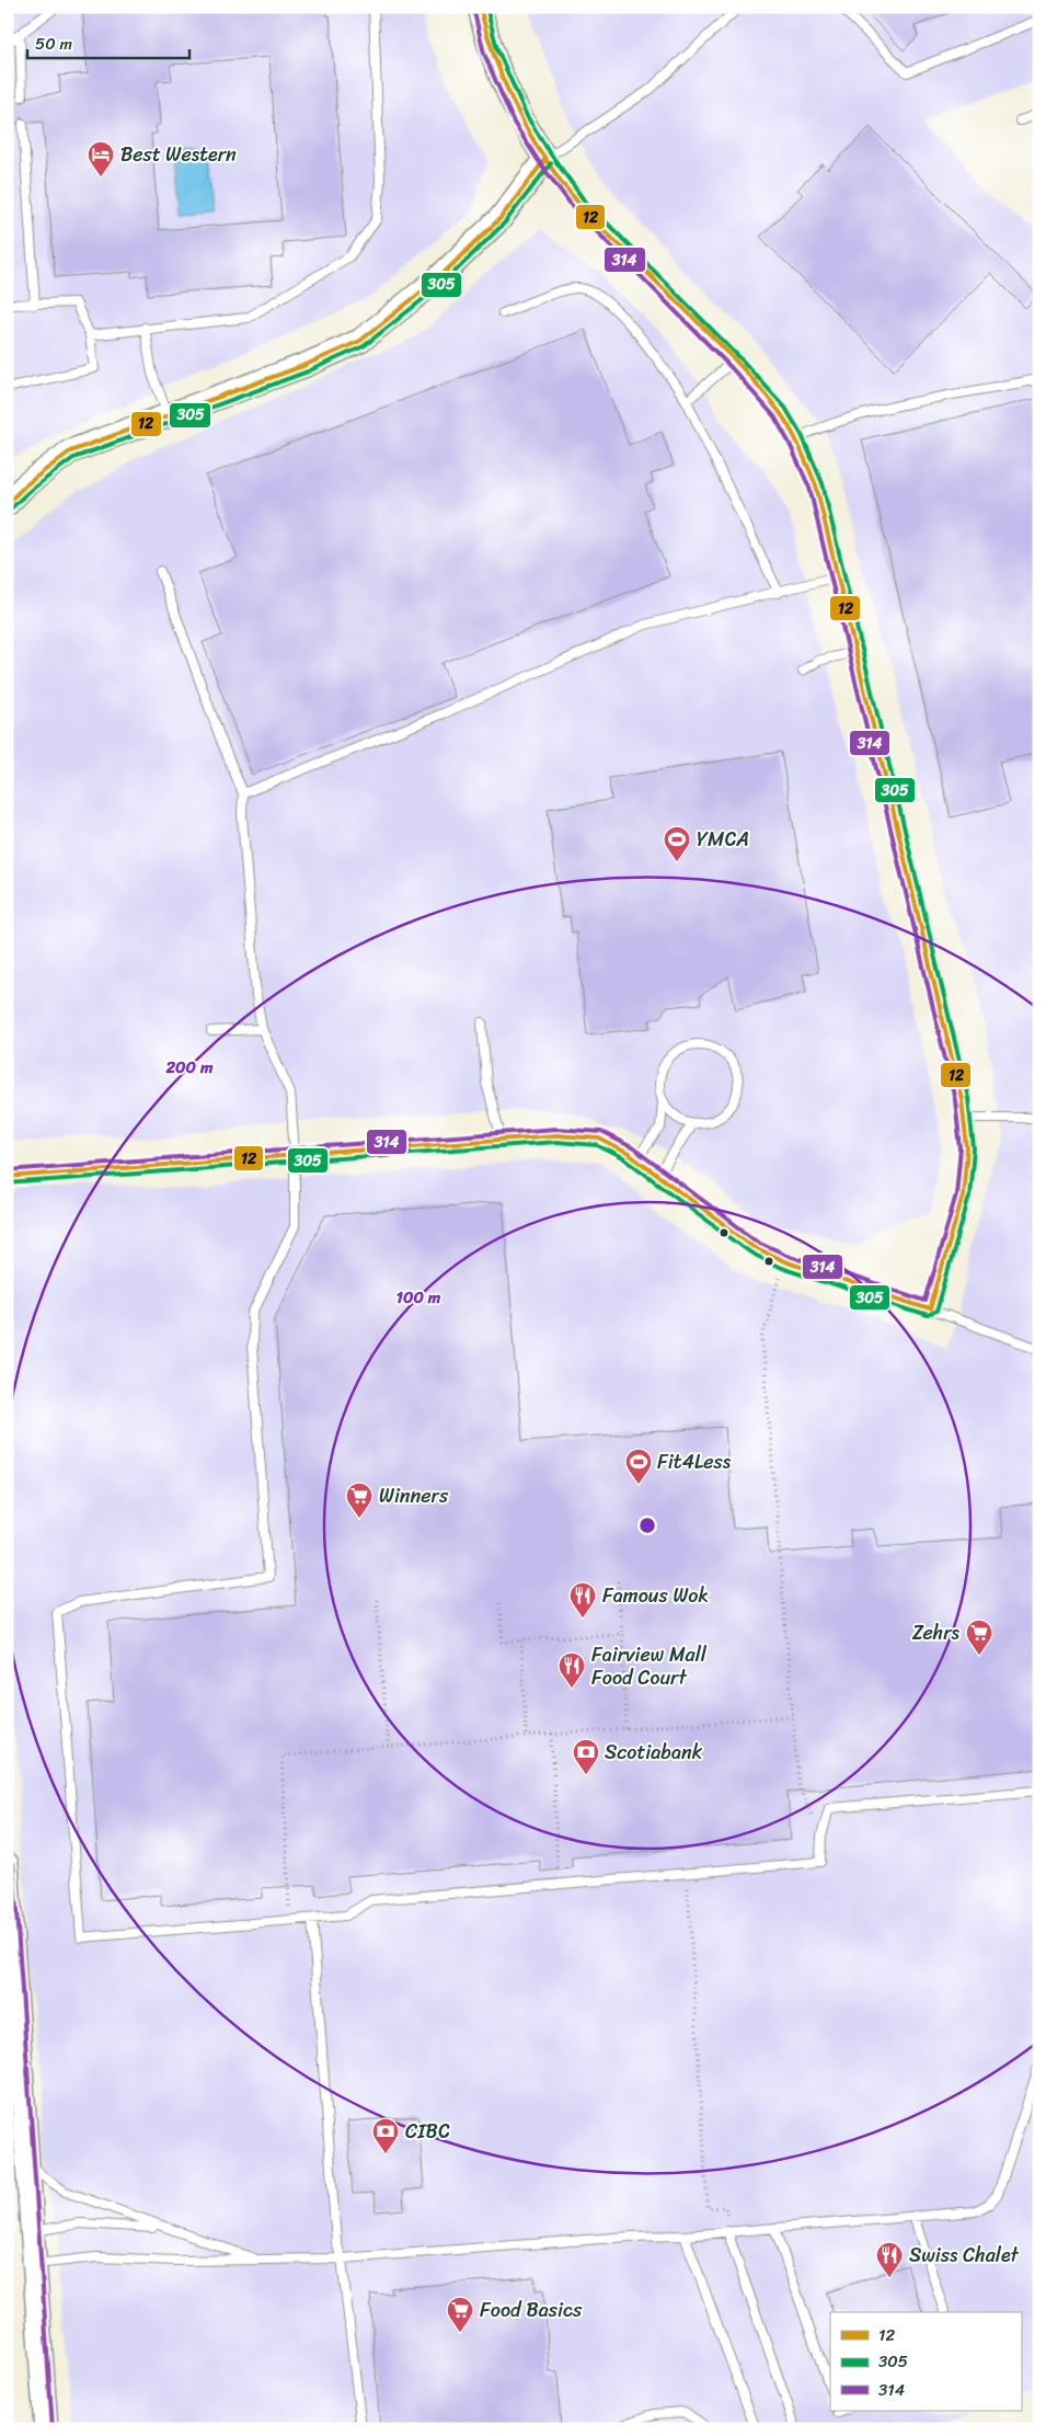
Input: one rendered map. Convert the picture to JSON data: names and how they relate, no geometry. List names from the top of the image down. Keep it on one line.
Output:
{"places":{"hotel":["Best Western"],"sports":["YMCA","Fit4Less"],"supermarket":["Winners","Zehrs","Food Basics"],"restaurant":["Famous Wok","Fairview Mall Food Court","Swiss Chalet"],"bank":["Scotiabank","CIBC"]},"lines":["transit line 12","transit line 305","transit line 314"],"legend":["12","305","314"],"scale_bar":"50 m","rings":["200 m","100 m"]}
